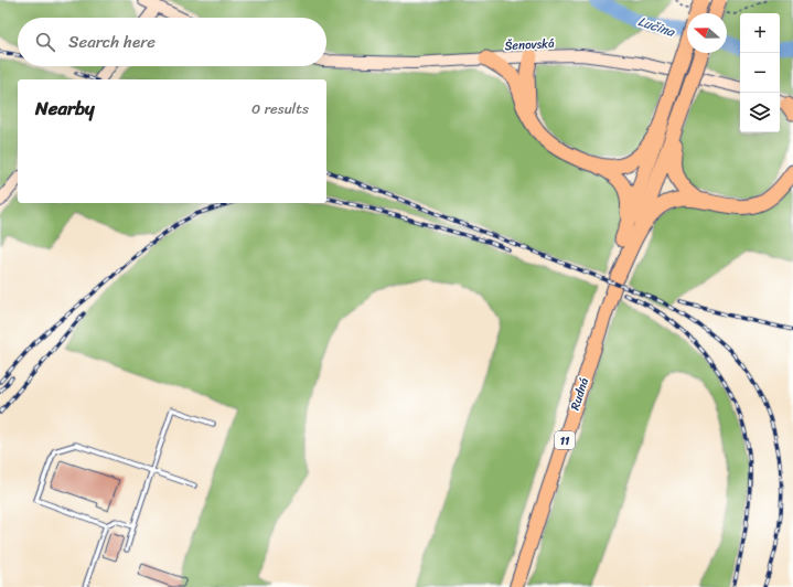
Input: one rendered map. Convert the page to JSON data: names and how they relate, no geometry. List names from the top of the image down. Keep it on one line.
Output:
{"streets":{"highway":["11"],"main road":["Rudná"],"street":["Šenovská"]},"crossings":[["Rudná","11"]],"water":["Lučina"],"north":"left","page":{"map_buttons":["+","−"],"search":"Search here","heading":["Nearby","0 results"]}}
